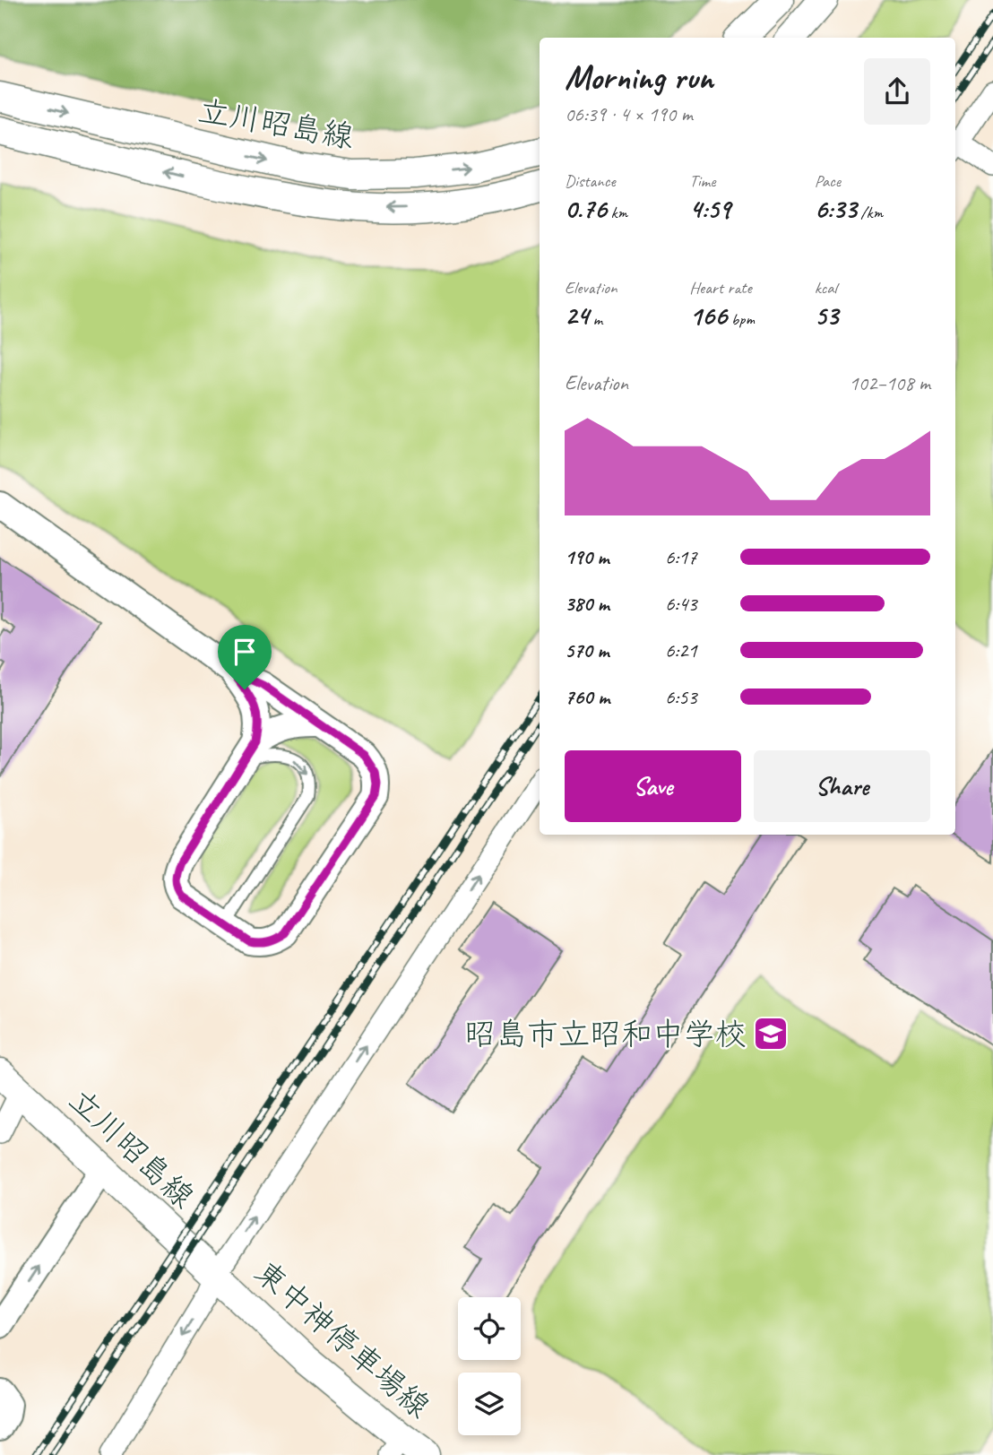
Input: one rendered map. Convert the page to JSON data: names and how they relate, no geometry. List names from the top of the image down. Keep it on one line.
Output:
{"streets":{"main road":["立川昭島線","東中神停車場線"]},"crossings":[["立川昭島線","東中神停車場線"]],"places":{"school or university":["昭島市立昭和中学校"]},"page":{"heading":["Morning run","06:39 · 4 × 190 m"],"stats":[["Distance","0.76 km"],["Time","4:59"],["Pace","6:33 /km"],["Elevation","24 m"],["Heart rate","166 bpm"],["kcal","53"]],"chart":["Elevation","102–108 m"],"list":[{"name":"190 m","note":"6:17"},{"name":"380 m","note":"6:43"},{"name":"570 m","note":"6:21"},{"name":"760 m","note":"6:53"}],"buttons":["Save","Share"]}}
